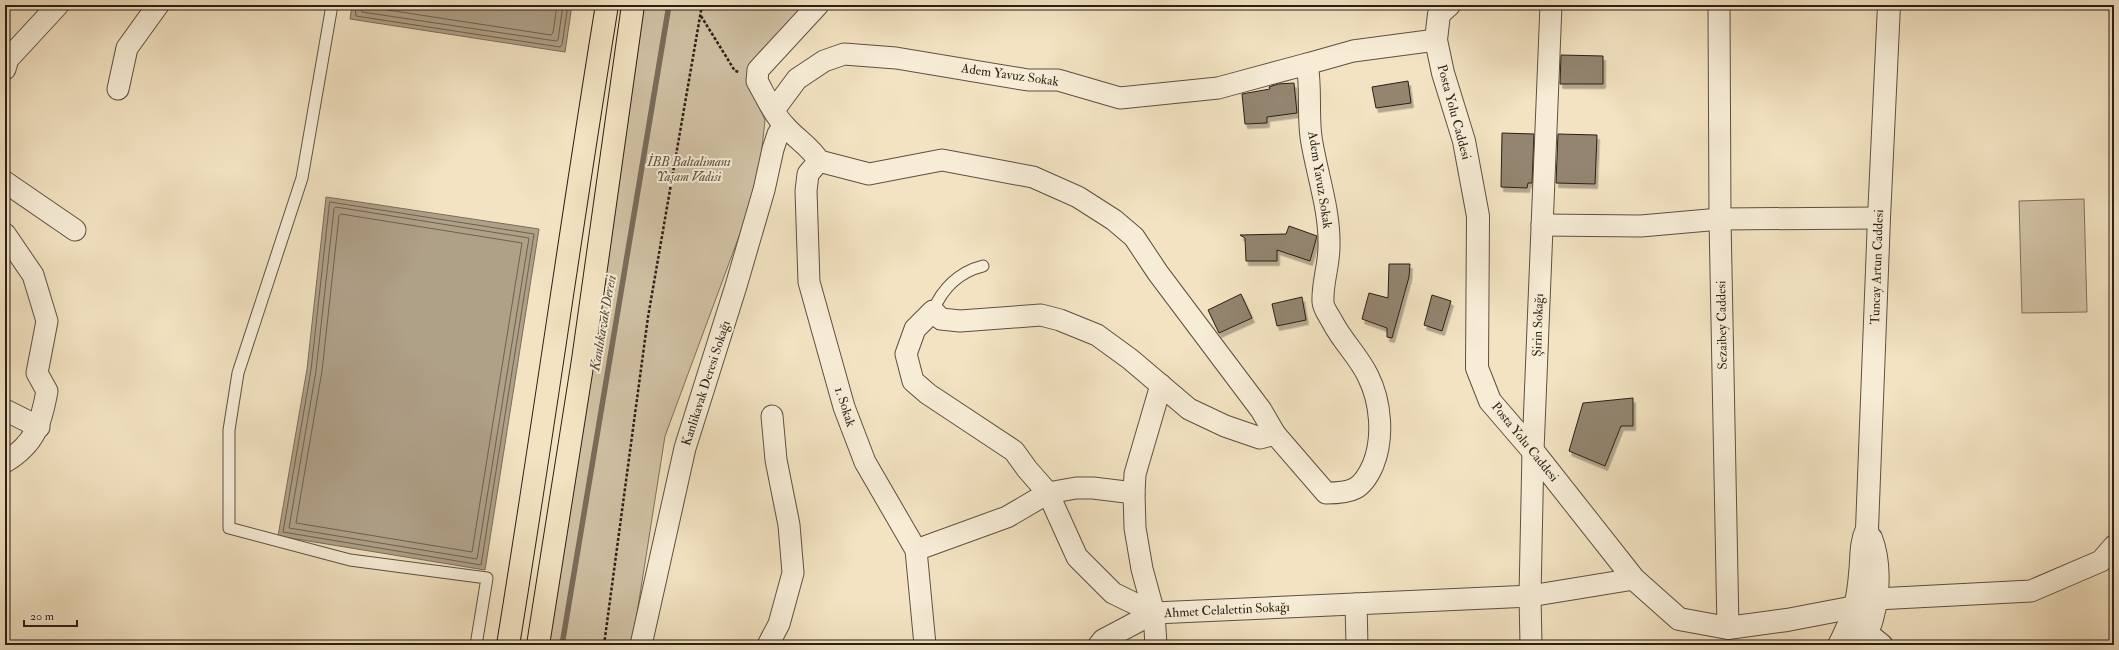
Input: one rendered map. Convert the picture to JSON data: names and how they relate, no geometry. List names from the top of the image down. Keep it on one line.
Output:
{"streets":{"street":["Adem Yavuz Sokak","Posta Yolu Caddesi","Tuncay Artun Caddesi","Şirin Sokağı","Sezaibey Caddesi","Kanlikavak Deresi Sokağı","1. Sokak","Ahmet Celalettin Sokağı"]},"crossings":[["Adem Yavuz Sokak","Kanlikavak Deresi Sokağı"],["Adem Yavuz Sokak","1. Sokak"],["Posta Yolu Caddesi","Şirin Sokağı"],["Posta Yolu Caddesi","Sezaibey Caddesi"],["Posta Yolu Caddesi","Ahmet Celalettin Sokağı"],["Şirin Sokağı","Ahmet Celalettin Sokağı"]],"water":["Kanlıkavak Deresi"],"parks":["İBB Baltalimanı Yaşam Vadisi"],"scale_bar":"20 m"}
